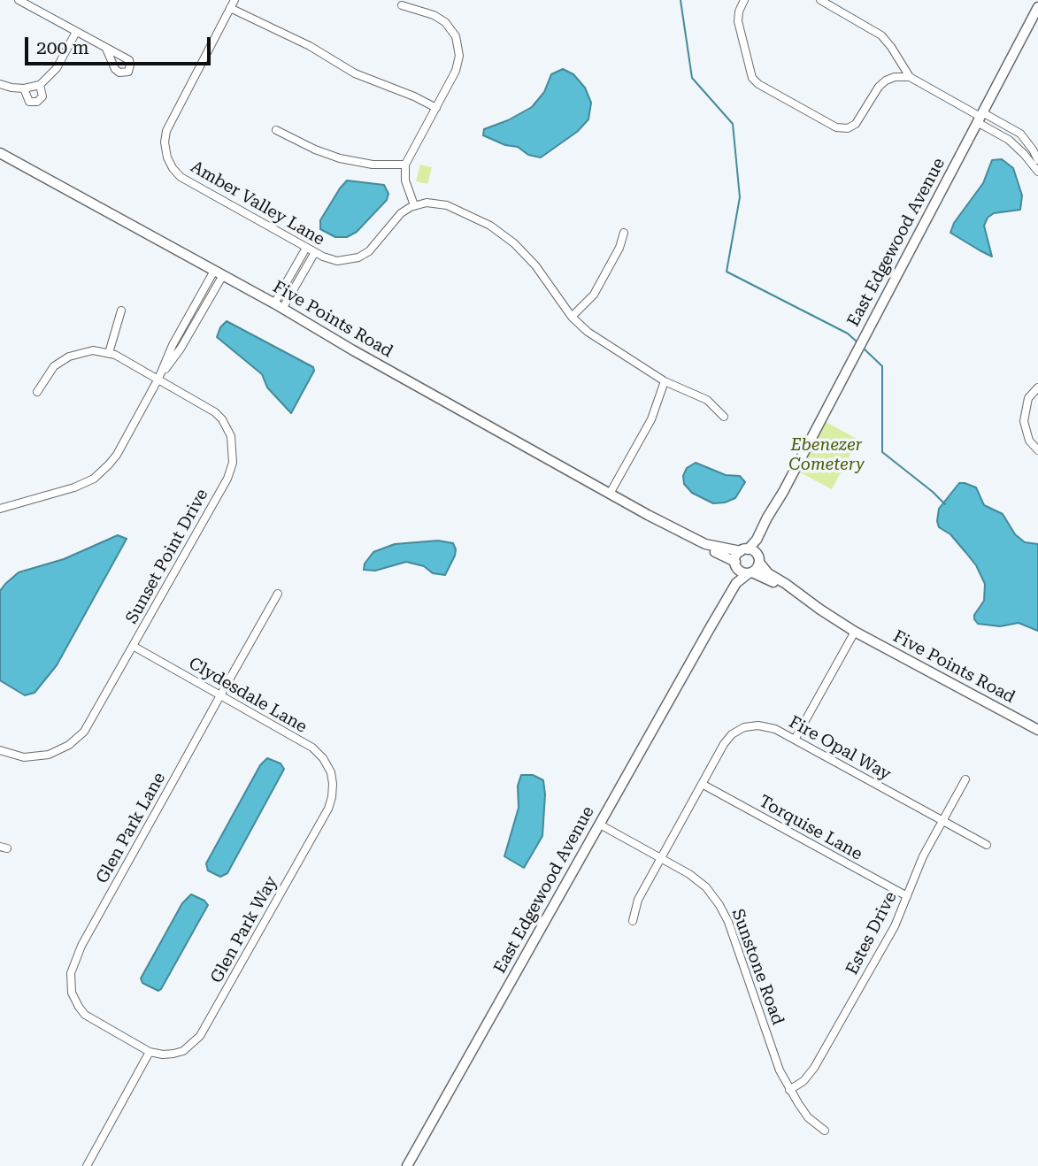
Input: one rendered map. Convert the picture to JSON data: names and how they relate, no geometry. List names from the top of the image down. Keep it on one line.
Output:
{"streets":{"main road":["East Edgewood Avenue","Five Points Road"],"street":["Amber Valley Lane","Sunset Point Drive","Clydesdale Lane","Fire Opal Way","Glen Park Lane","Torquise Lane","Glen Park Way","Estes Drive","Sunstone Road"]},"crossings":[["East Edgewood Avenue","Sunstone Road"],["Sunset Point Drive","Clydesdale Lane"],["Clydesdale Lane","Glen Park Lane"],["Clydesdale Lane","Glen Park Way"],["Fire Opal Way","Torquise Lane"],["Fire Opal Way","Estes Drive"],["Fire Opal Way","Sunstone Road"],["Glen Park Lane","Glen Park Way"],["Torquise Lane","Estes Drive"],["Estes Drive","Sunstone Road"]],"parks":["Ebenezer Cometery"],"scale_bar":"200 m"}
